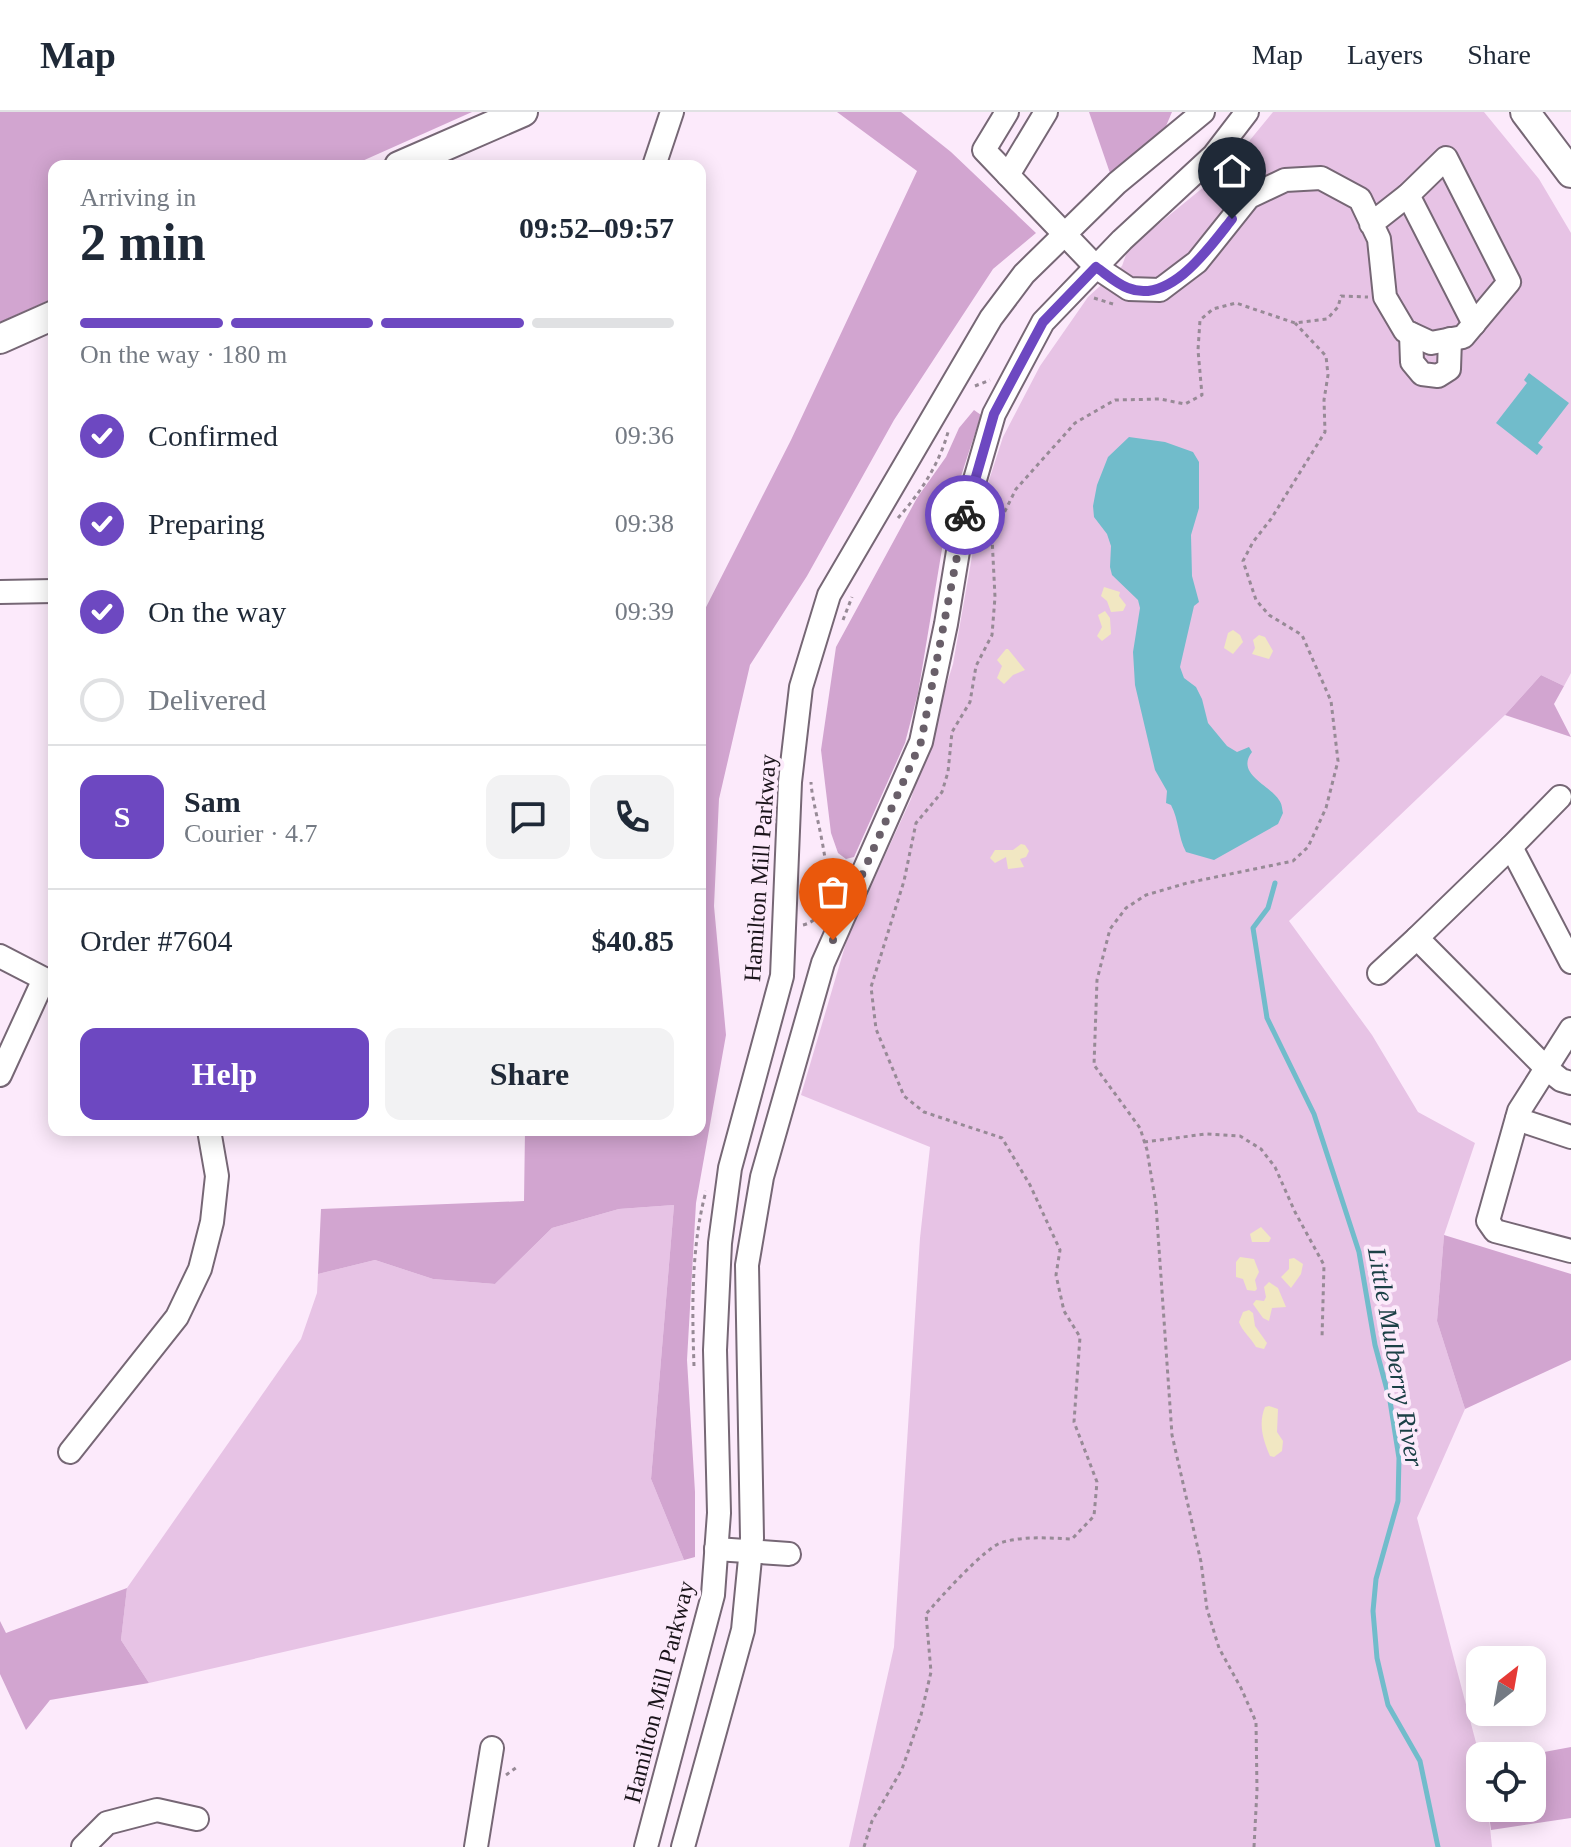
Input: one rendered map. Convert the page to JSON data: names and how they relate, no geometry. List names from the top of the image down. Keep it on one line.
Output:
{"streets":{"street":["Hamilton Mill Parkway"]},"water":["Little Mulberry River"],"north":"top right","page":{"header":"Map","nav":["Map","Layers","Share"],"heading":["2 min","Arriving in","09:52–09:57"],"panel":["Sam","Courier · 4.7","Order #7604","$40.85"],"bar":"On the way · 180 m","list":[["Confirmed","09:36"],["Preparing","09:38"],["On the way","09:39"],"Delivered"],"round":"S","buttons":["Help","Share"]}}
